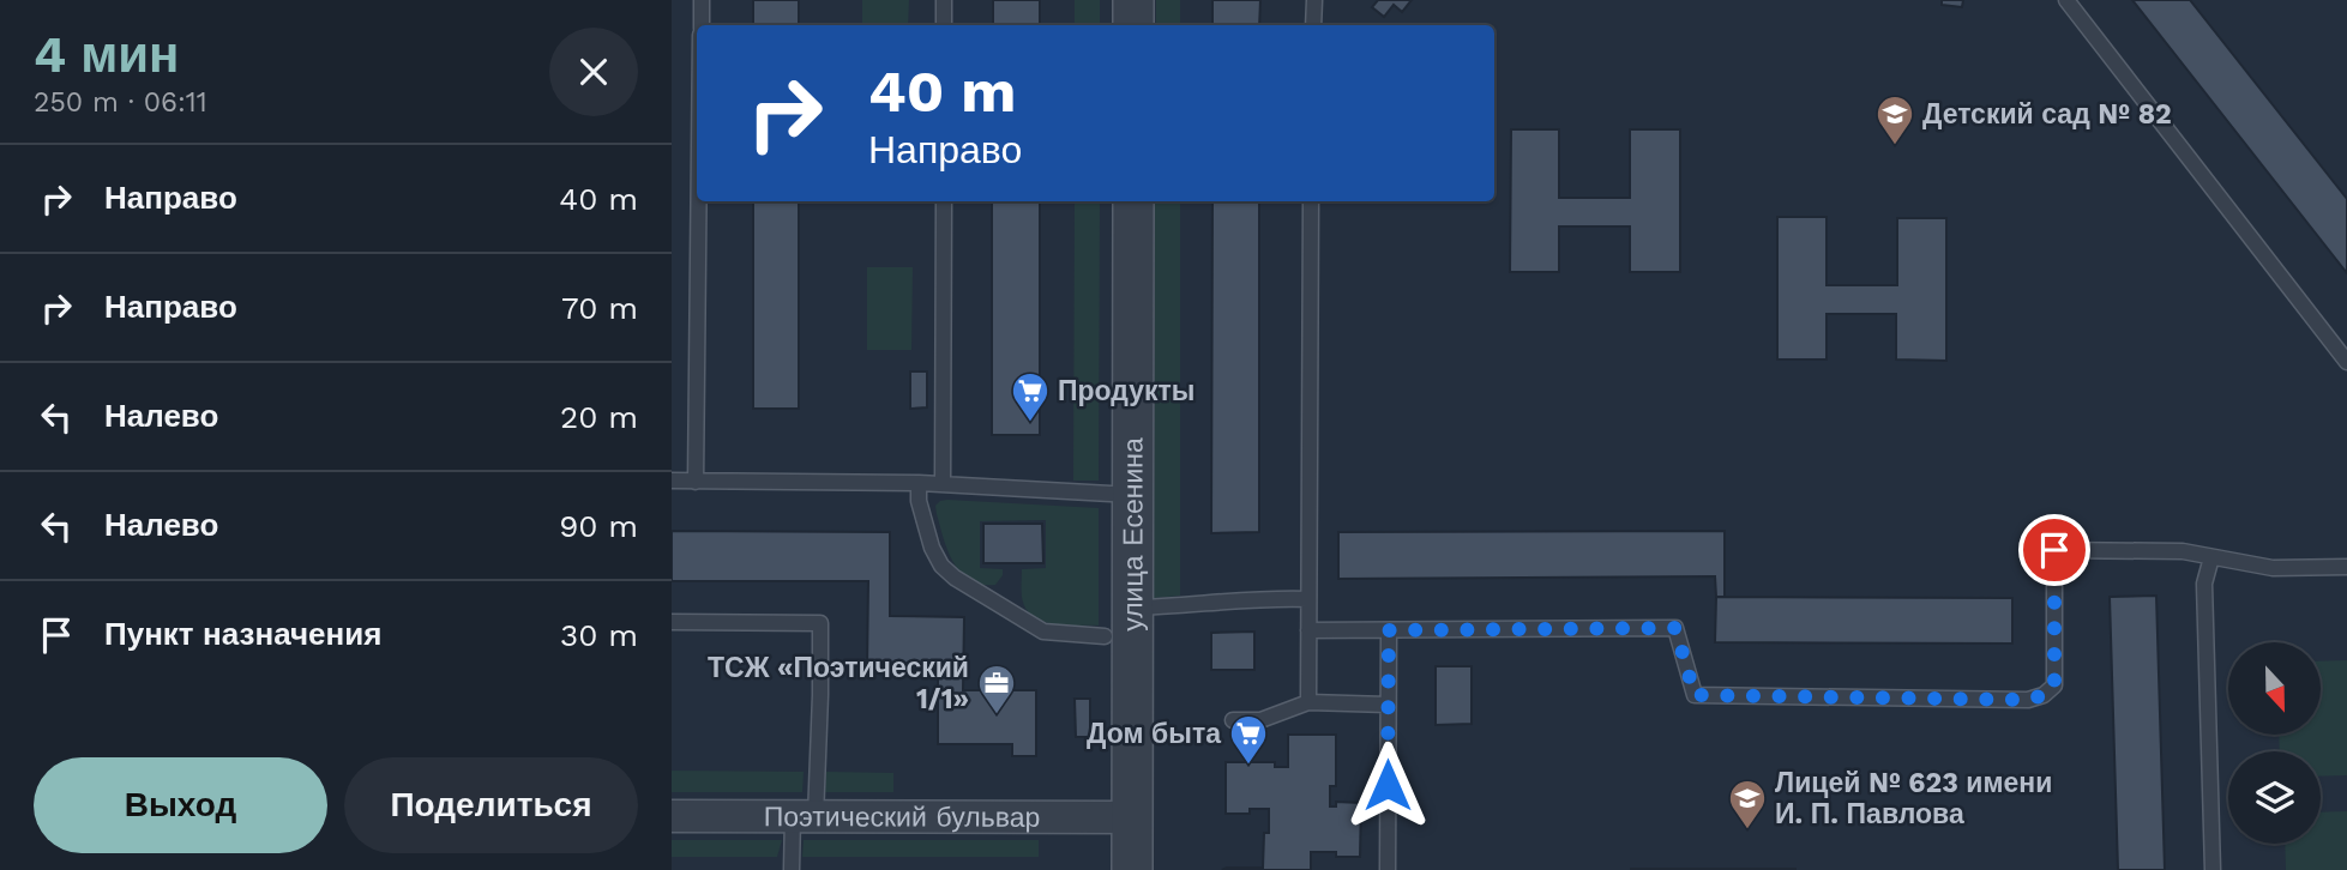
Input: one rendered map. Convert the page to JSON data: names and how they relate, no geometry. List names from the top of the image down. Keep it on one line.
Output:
{"streets":{"street":["улица Есенина","Поэтический бульвар"]},"crossings":[["улица Есенина","Поэтический бульвар"]],"places":{"school or university":["Детский сад № 82","Лицей № 623 имени И. П. Павлова"],"supermarket":["Продукты","Дом быта"],"office":["ТСЖ «Поэтический 1/1»"]},"north":"bottom","page":{"heading":["4 мин","250 m · 06:11"],"turn":["40 m","Направо"],"list":[{"name":"Направо","value":"40 m"},{"name":"Направо","value":"70 m"},{"name":"Налево","value":"20 m"},{"name":"Налево","value":"90 m"},{"name":"Пункт назначения","value":"30 m"}],"buttons":["Выход","Поделиться"]}}
